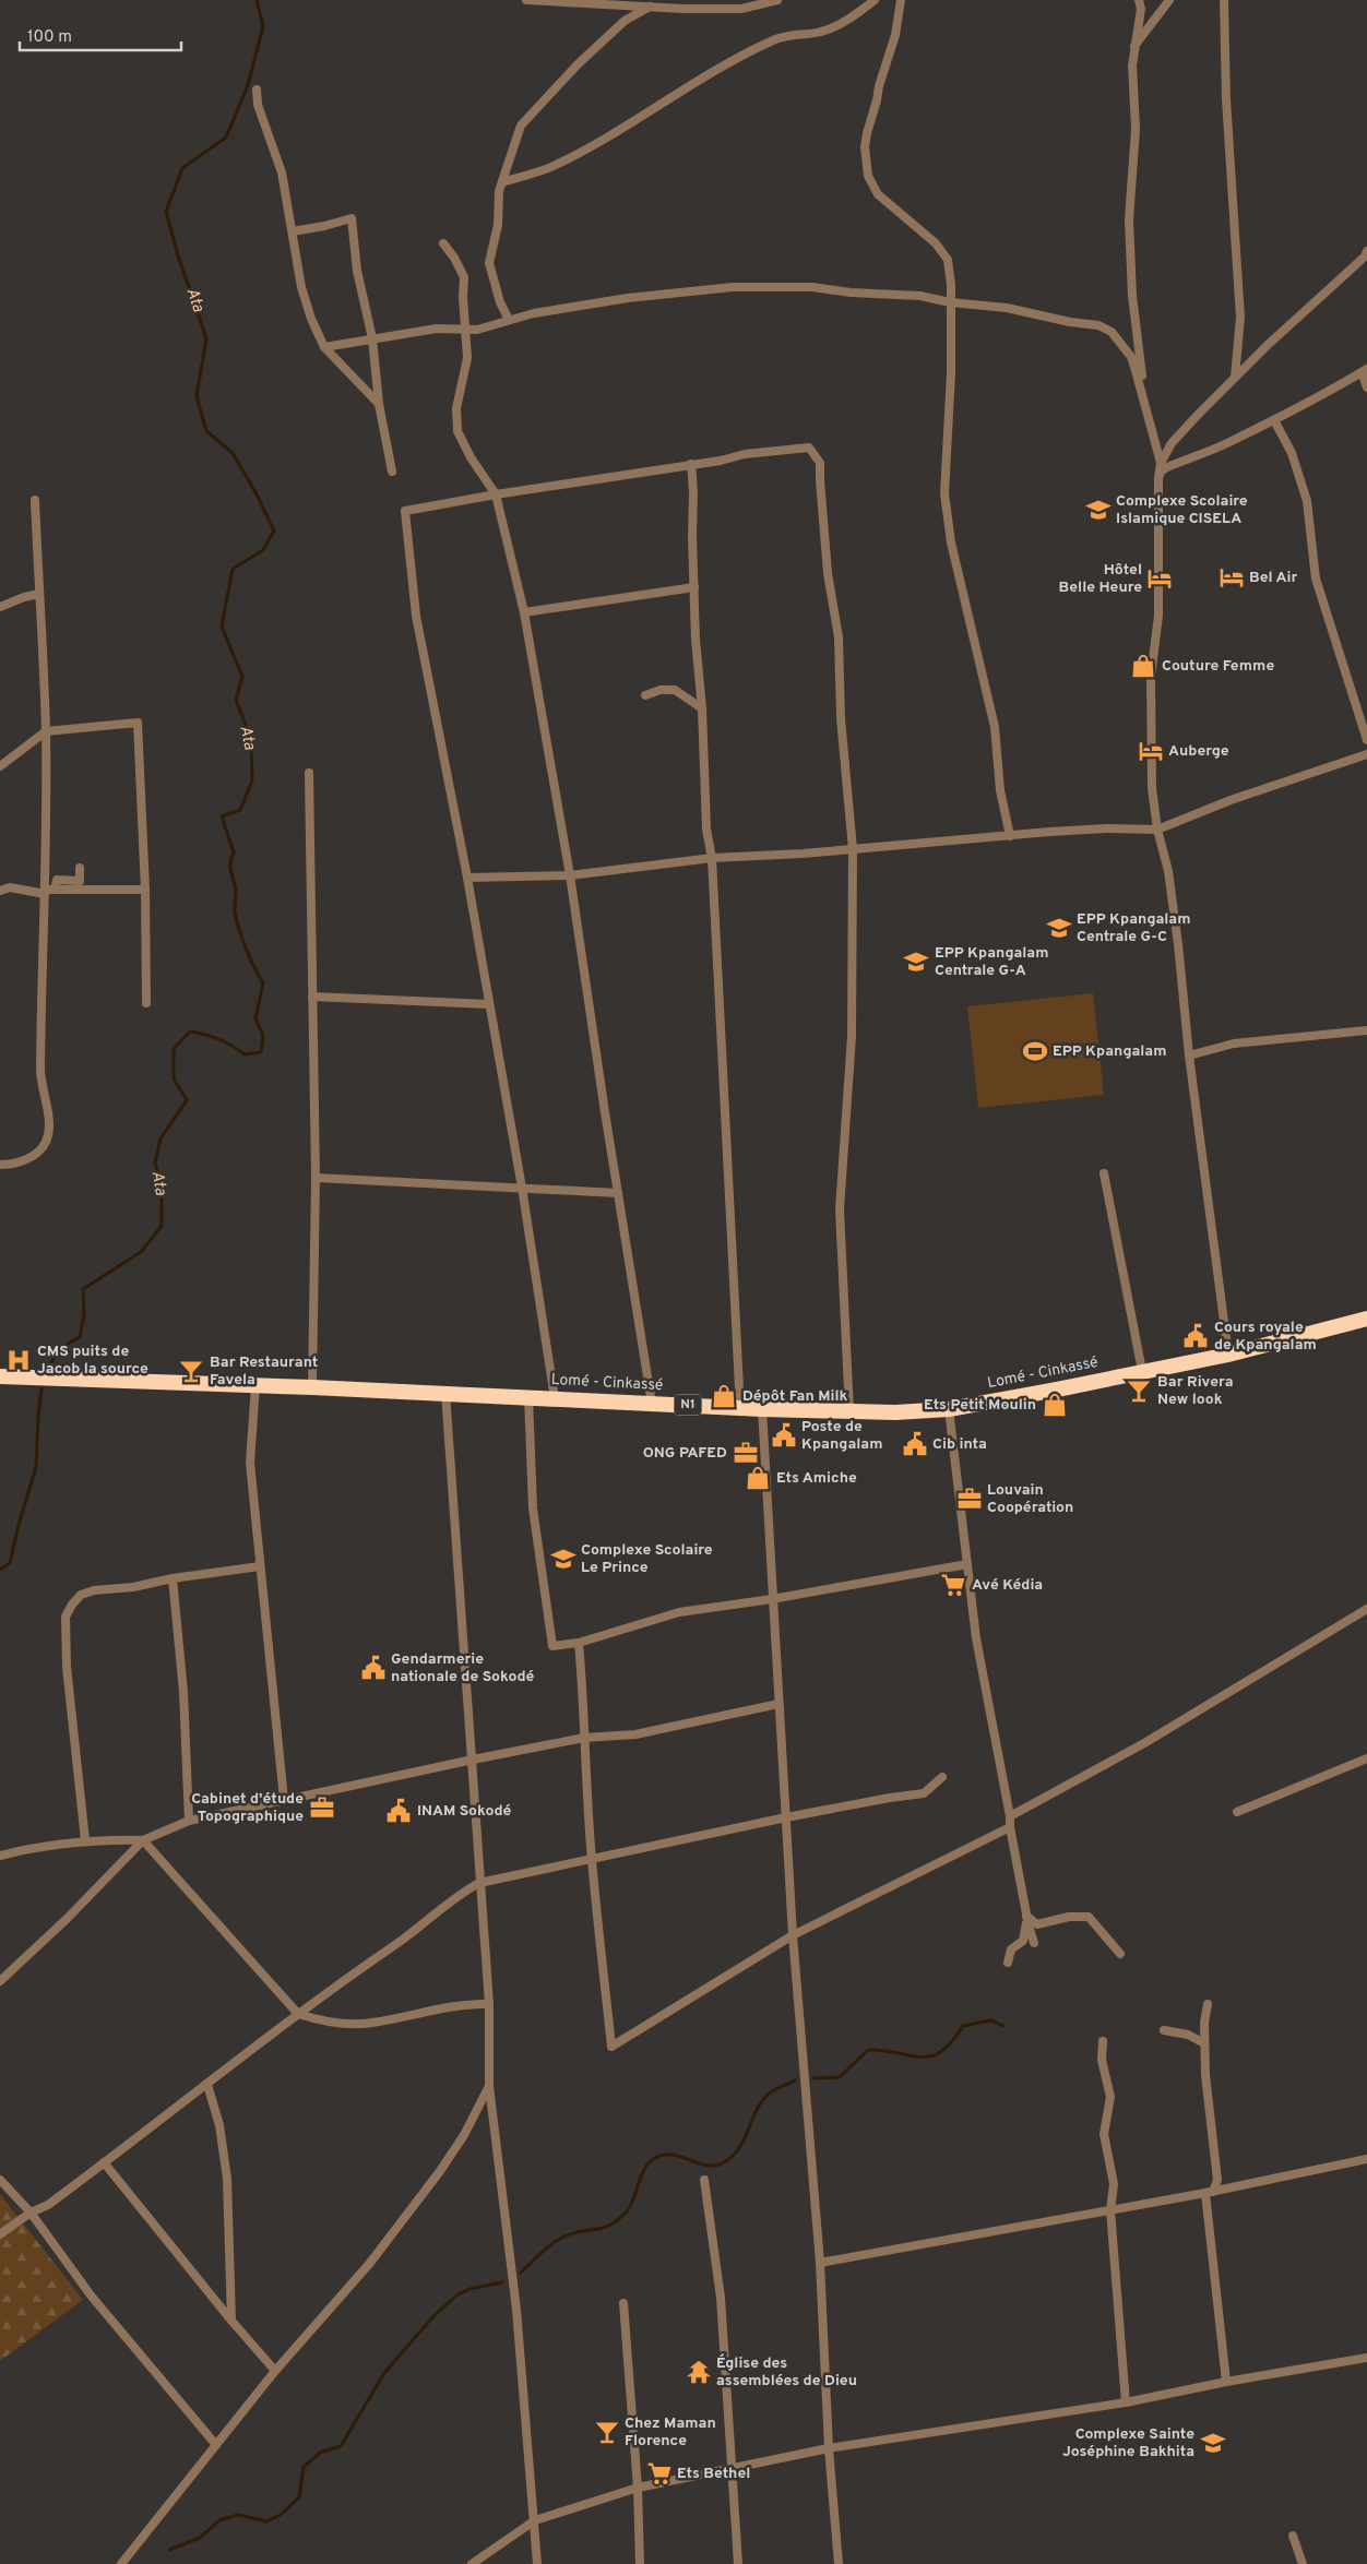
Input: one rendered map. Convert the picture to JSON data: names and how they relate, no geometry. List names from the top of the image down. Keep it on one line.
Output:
{"streets":{"highway":["Lomé - Cinkassé","N1"]},"water":["Ata"],"places":{"school or university":["Complexe Scolaire Islamique CISELA","EPP Kpangalam Centrale G-C","EPP Kpangalam Centrale G-A","Complexe Scolaire Le Prince","Complexe Sainte Joséphine Bakhita"],"hotel":["Bel Air","Hôtel Belle Heure","Auberge"],"shop":["Couture Femme","Dépôt Fan Milk","Ets Petit Moulin","Ets Amiche"],"sports":["EPP Kpangalam"],"public building":["Cours royale de Kpangalam","Poste de Kpangalam","Cib inta","Gendarmerie nationale de Sokodé","INAM Sokodé"],"hospital":["CMS puits de Jacob la source"],"bar":["Bar Restaurant Favela","Bar Rivera New look","Chez Maman Florence"],"office":["ONG PAFED","Louvain Coopération","Cabinet d'étude Topographique"],"supermarket":["Avé Kédia","Ets Bethel"],"temple":["Église des assemblées de Dieu"]},"scale_bar":"100 m"}
